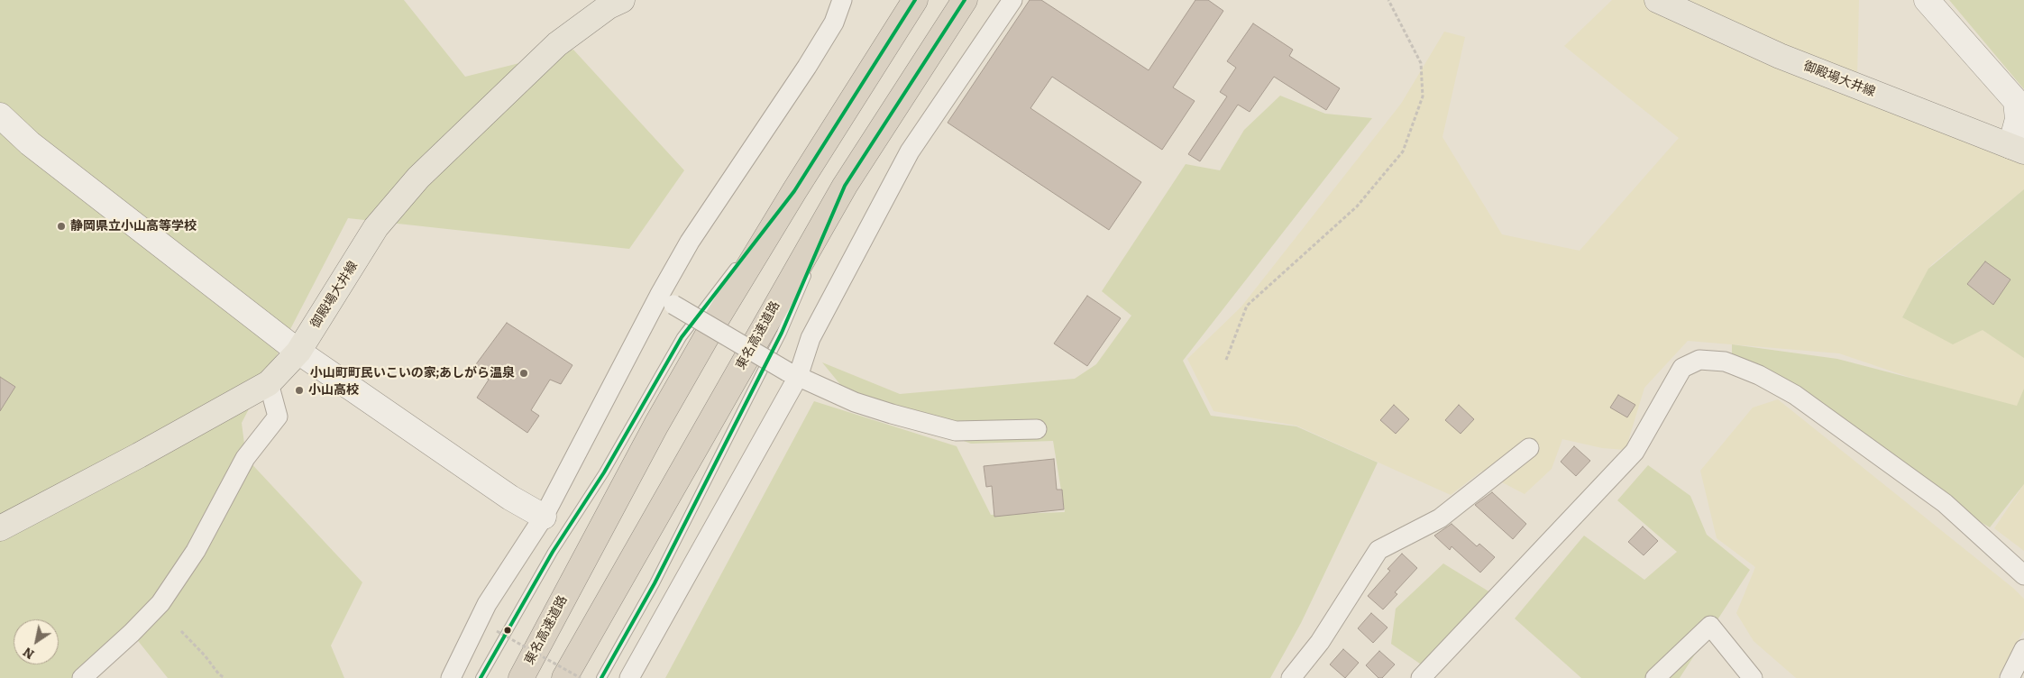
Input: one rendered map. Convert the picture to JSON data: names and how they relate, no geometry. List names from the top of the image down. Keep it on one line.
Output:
{"streets":{"highway":["東名高速道路"],"main road":["御殿場大井線"]},"places":["静岡県立小山高等学校","小山町町民いこいの家;あしがら温泉","小山高校"],"north":"bottom left"}
